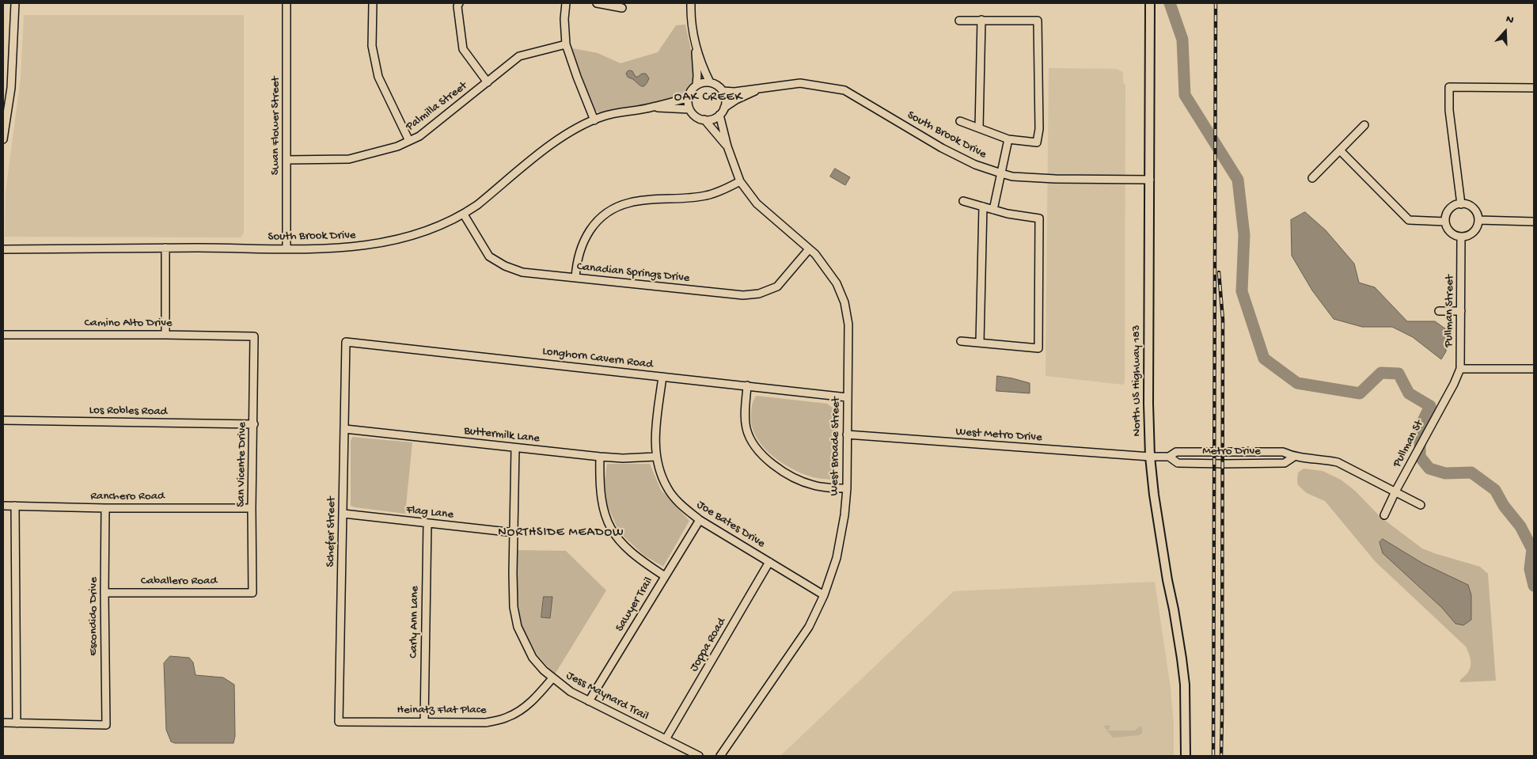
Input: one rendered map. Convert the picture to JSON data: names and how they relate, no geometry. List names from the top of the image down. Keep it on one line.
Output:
{"streets":{"main road":["North US Highway 183"],"street":["Palmilla Street","Swan Flower Street","South Brook Drive","Canadian Springs Drive","Pullman Street","Camino Alto Drive","Longhorn Cavern Road","Los Robles Road","Buttermilk Lane","West Metro Drive","Pullman St","West Broade Street","Metro Drive","San Vicente Drive","Ranchero Road","Flag Lane","Joe Bates Drive","Schefer Street","Caballero Road","Sawyer Trail","Escondido Drive","Carly Ann Lane","Joppa Road","Jess Maynard Trail","Heinatz Flat Place"]},"crossings":[["Palmilla Street","Swan Flower Street"],["Swan Flower Street","South Brook Drive"],["South Brook Drive","Canadian Springs Drive"],["South Brook Drive","North US Highway 183"],["South Brook Drive","West Broade Street"],["Canadian Springs Drive","West Broade Street"],["Pullman Street","Pullman St"],["Camino Alto Drive","San Vicente Drive"],["Longhorn Cavern Road","West Broade Street"],["Longhorn Cavern Road","Joe Bates Drive"],["Longhorn Cavern Road","Schefer Street"],["North US Highway 183","West Metro Drive"],["North US Highway 183","Metro Drive"],["Los Robles Road","San Vicente Drive"],["Buttermilk Lane","Joe Bates Drive"],["Buttermilk Lane","Schefer Street"],["Buttermilk Lane","Jess Maynard Trail"],["West Metro Drive","West Broade Street"],["West Metro Drive","Metro Drive"],["Pullman St","Metro Drive"],["West Broade Street","Joe Bates Drive"],["San Vicente Drive","Ranchero Road"],["San Vicente Drive","Caballero Road"],["Ranchero Road","Escondido Drive"],["Flag Lane","Schefer Street"],["Flag Lane","Carly Ann Lane"],["Flag Lane","Jess Maynard Trail"],["Joe Bates Drive","Sawyer Trail"],["Joe Bates Drive","Joppa Road"],["Schefer Street","Heinatz Flat Place"],["Caballero Road","Escondido Drive"],["Sawyer Trail","Jess Maynard Trail"],["Carly Ann Lane","Heinatz Flat Place"],["Joppa Road","Jess Maynard Trail"],["Jess Maynard Trail","Heinatz Flat Place"]],"districts":["OAK CREEK","NORTHSIDE MEADOW"],"north":"top"}
